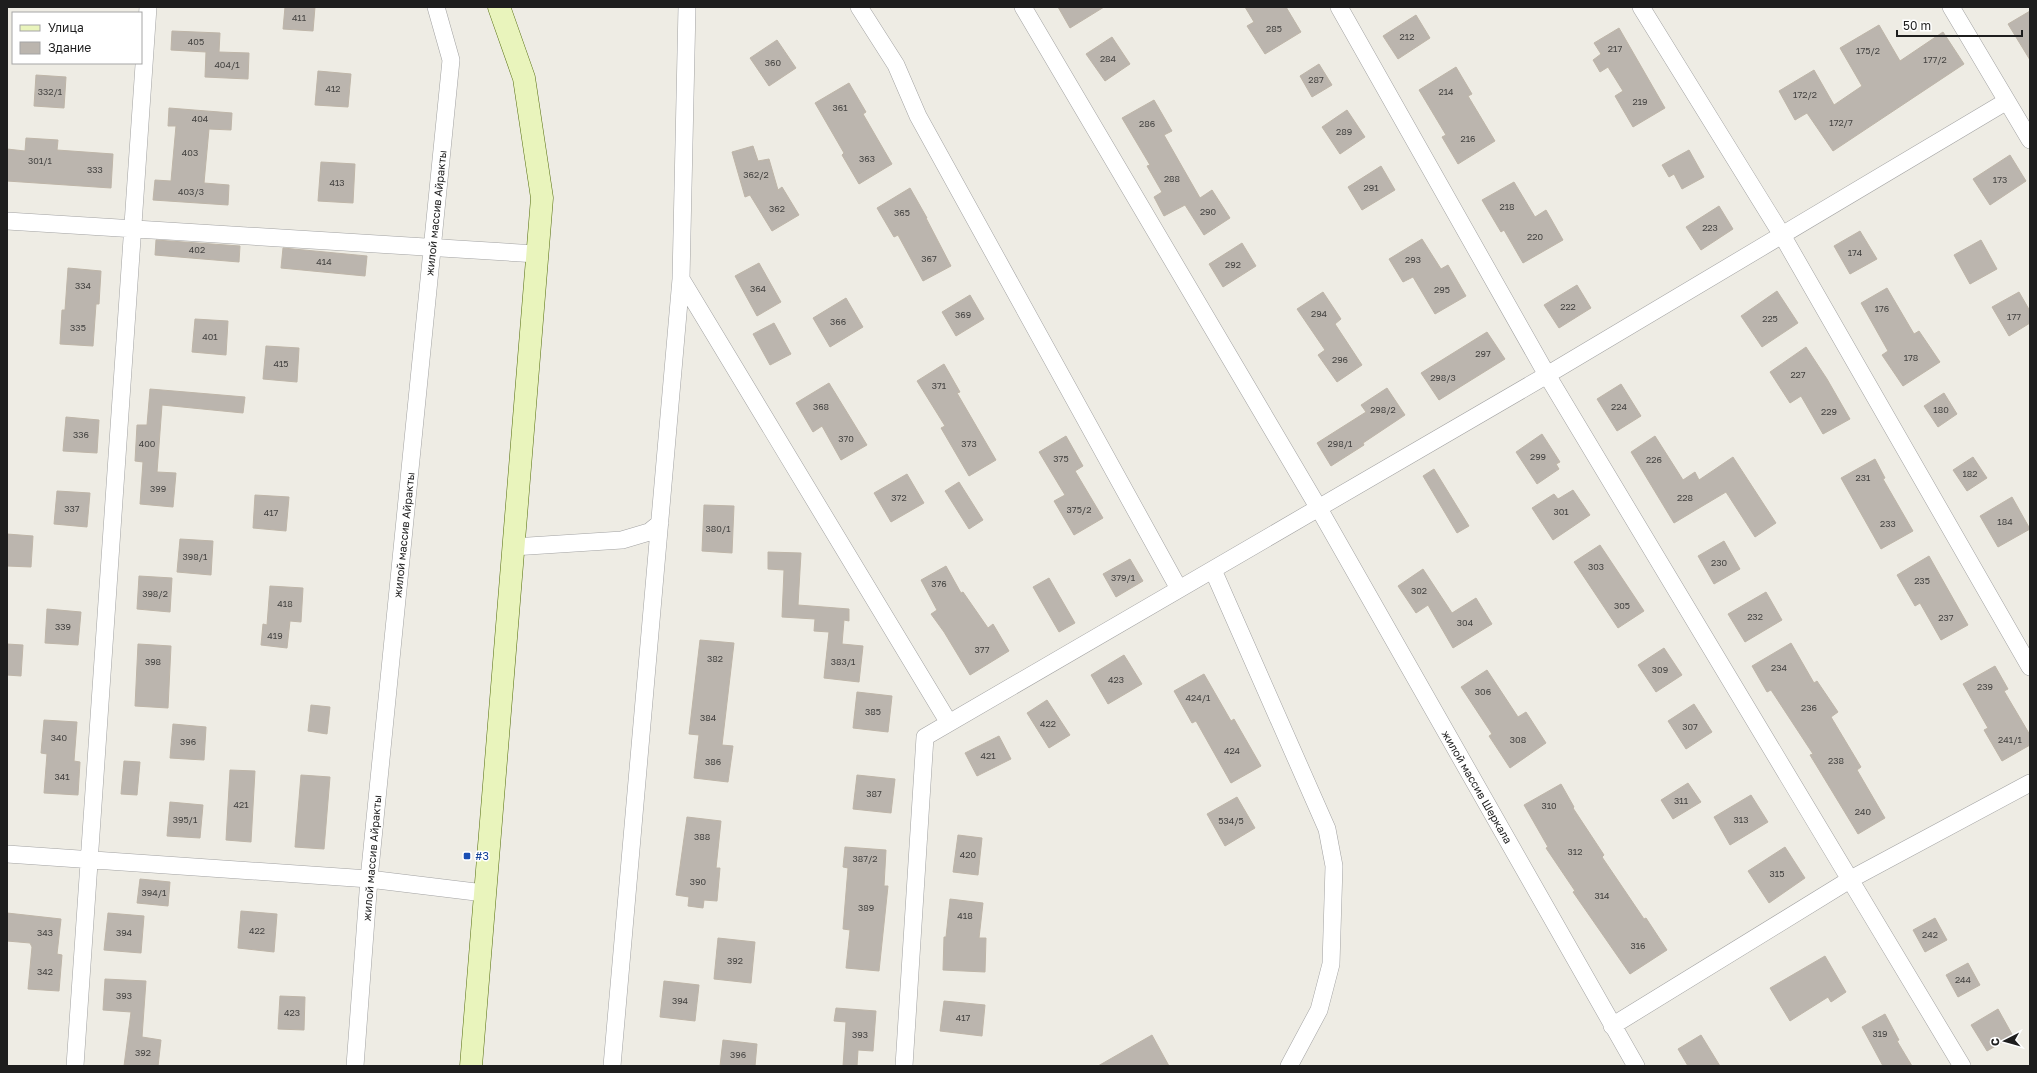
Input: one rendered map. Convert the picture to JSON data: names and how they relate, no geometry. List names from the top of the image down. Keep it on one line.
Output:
{"streets":{"street":["жилой массив Айракты","жилой массив Шеркала"]},"places":{"transit":["#3"]},"house_numbers":["411","285","212","405","217","175/2","284","177/2","360","404/1","287","412","332/1","214","172/2","219","361","404","172/7","286","289","216","403","363","301/1","333","362/2","288","173","413","291","403/3","218","362","290","365","223","220","402","174","367","293","414","292","334","364","295","222","176","294","369","177","225","366","335","401","297","178","296","415","227","298/3","371","368","224","298/2","180","229","336","370","400","373","298/1","299","375","226","182","231","399","372","228","337","375/2","301","417","184","233","380/1","398/1","230","303","379/1","235","376","302","398/2","418","305","232","237","304","339","419","377","382","398","383/1","234","309","423","239","306","424/1","236","385","384","422","307","340","308","241/1","396","424","421","238","386","341","387","311","421","310","240","395/1","313","534/5","388","312","420","387/2","315","390","394/1","314","389","418","422","343","394","242","316","392","342","244","393","394","423","417","319","393","392","396"],"legend":["Улица","Здание"],"scale_bar":"50 m","north":"left"}
